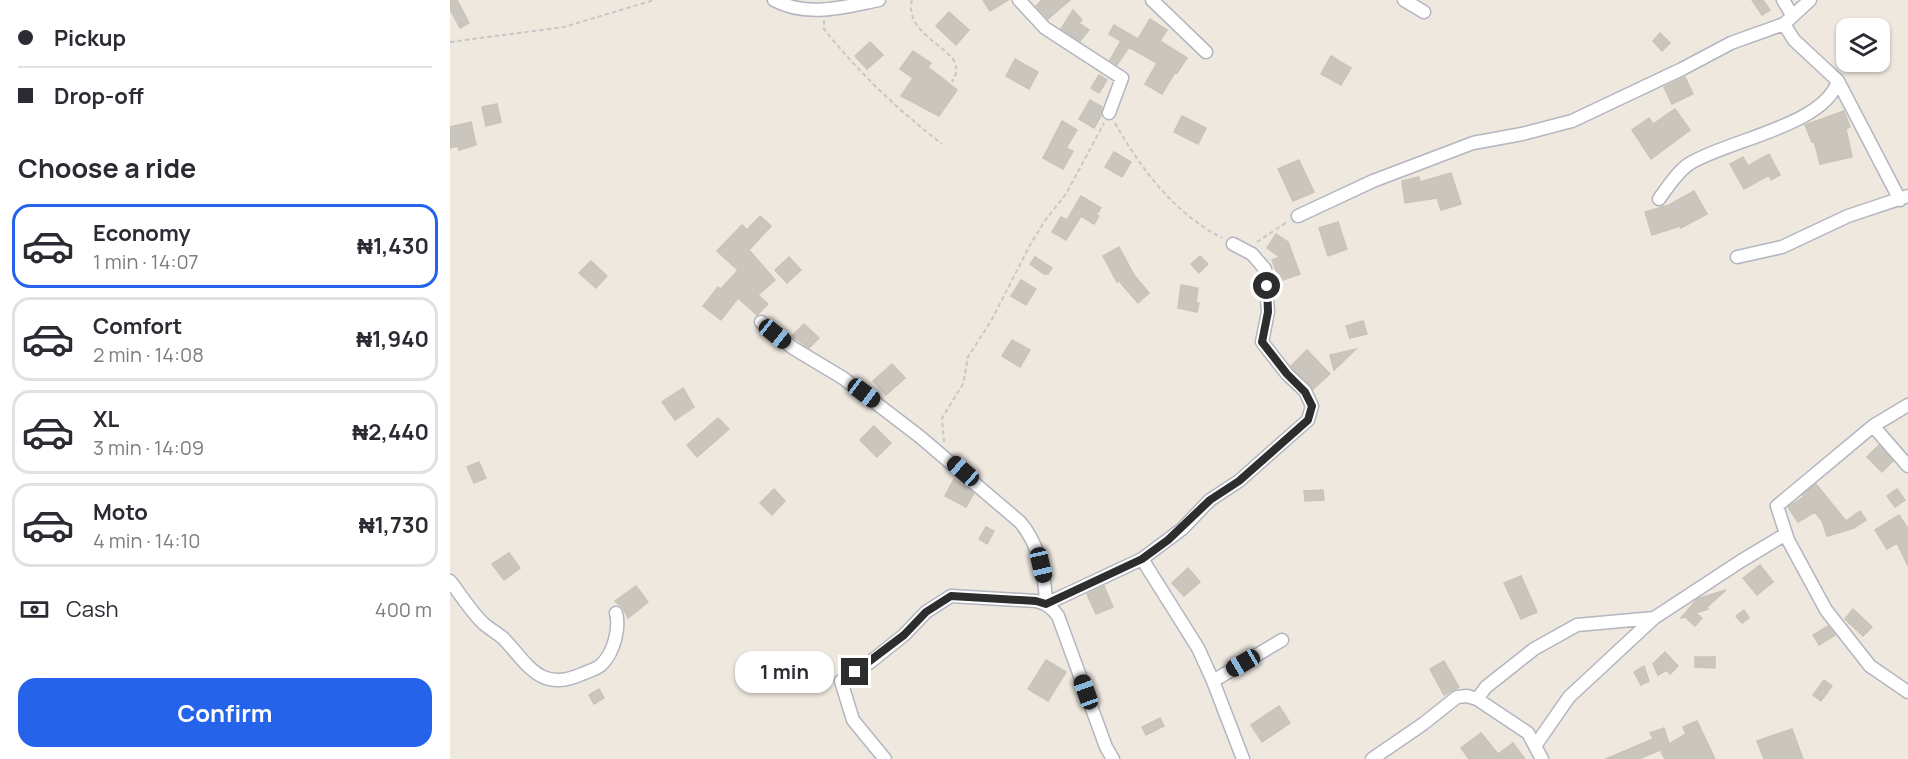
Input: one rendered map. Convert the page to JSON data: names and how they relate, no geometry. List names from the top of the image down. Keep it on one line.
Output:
{"page":{"banner":["Pickup","Drop-off"],"heading":"Choose a ride","list":[{"name":"Economy","note":"1 min · 14:07","value":"₦1,430"},{"name":"Comfort","note":"2 min · 14:08","value":"₦1,940"},{"name":"XL","note":"3 min · 14:09","value":"₦2,440"},{"name":"Moto","note":"4 min · 14:10","value":"₦1,730"}],"pay":["Cash","400 m"],"bubble":"1 min","buttons":"Confirm"}}
